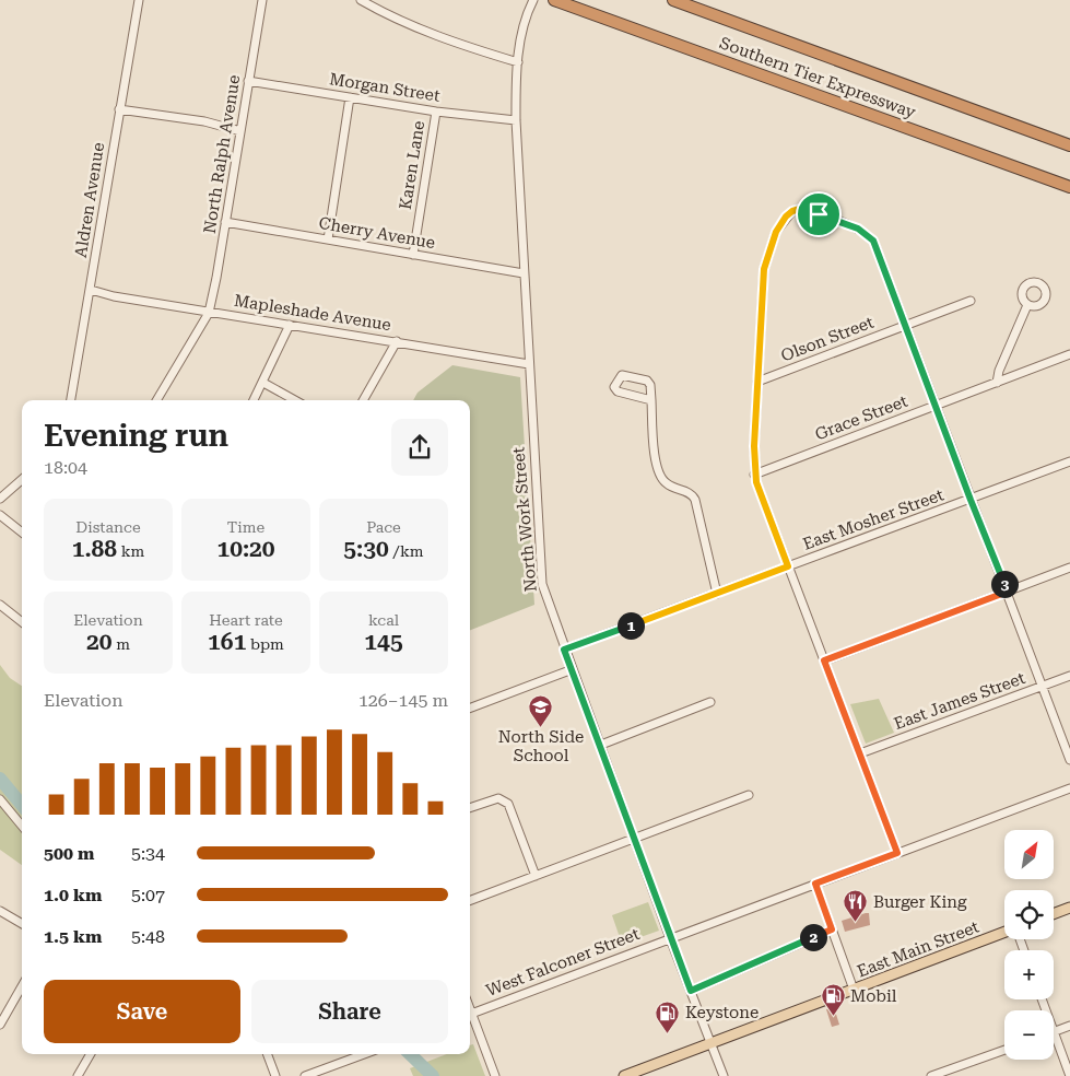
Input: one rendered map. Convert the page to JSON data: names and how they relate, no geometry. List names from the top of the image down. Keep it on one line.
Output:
{"streets":{"highway":["Southern Tier Expressway"],"main road":["East Main Street"],"street":["Morgan Street","North Ralph Avenue","Karen Lane","Aldren Avenue","Cherry Avenue","Mapleshade Avenue","Olson Street","Grace Street","North Work Street","East Mosher Street","East James Street","West Falconer Street"]},"crossings":[["Morgan Street","North Ralph Avenue"],["Morgan Street","Karen Lane"],["Morgan Street","North Work Street"],["North Ralph Avenue","Cherry Avenue"],["North Ralph Avenue","Mapleshade Avenue"],["Karen Lane","Cherry Avenue"],["Aldren Avenue","Mapleshade Avenue"],["Cherry Avenue","North Work Street"],["Mapleshade Avenue","North Work Street"],["North Work Street","East Mosher Street"],["North Work Street","East Main Street"],["North Work Street","West Falconer Street"]],"places":{"school or university":["North Side School"],"restaurant":["Burger King"],"fuel station":["Mobil","Keystone"]},"north":"top right","page":{"heading":["Evening run","18:04"],"stats":[["Distance","1.88 km"],["Time","10:20"],["Pace","5:30 /km"],["Elevation","20 m"],["Heart rate","161 bpm"],["kcal","145"]],"pins":["3","1","2"],"chart":["Elevation","126–145 m"],"map_buttons":["+","−"],"list":[{"name":"500 m","note":"5:34"},{"name":"1.0 km","note":"5:07"},{"name":"1.5 km","note":"5:48"}],"buttons":["Save","Share"]}}
